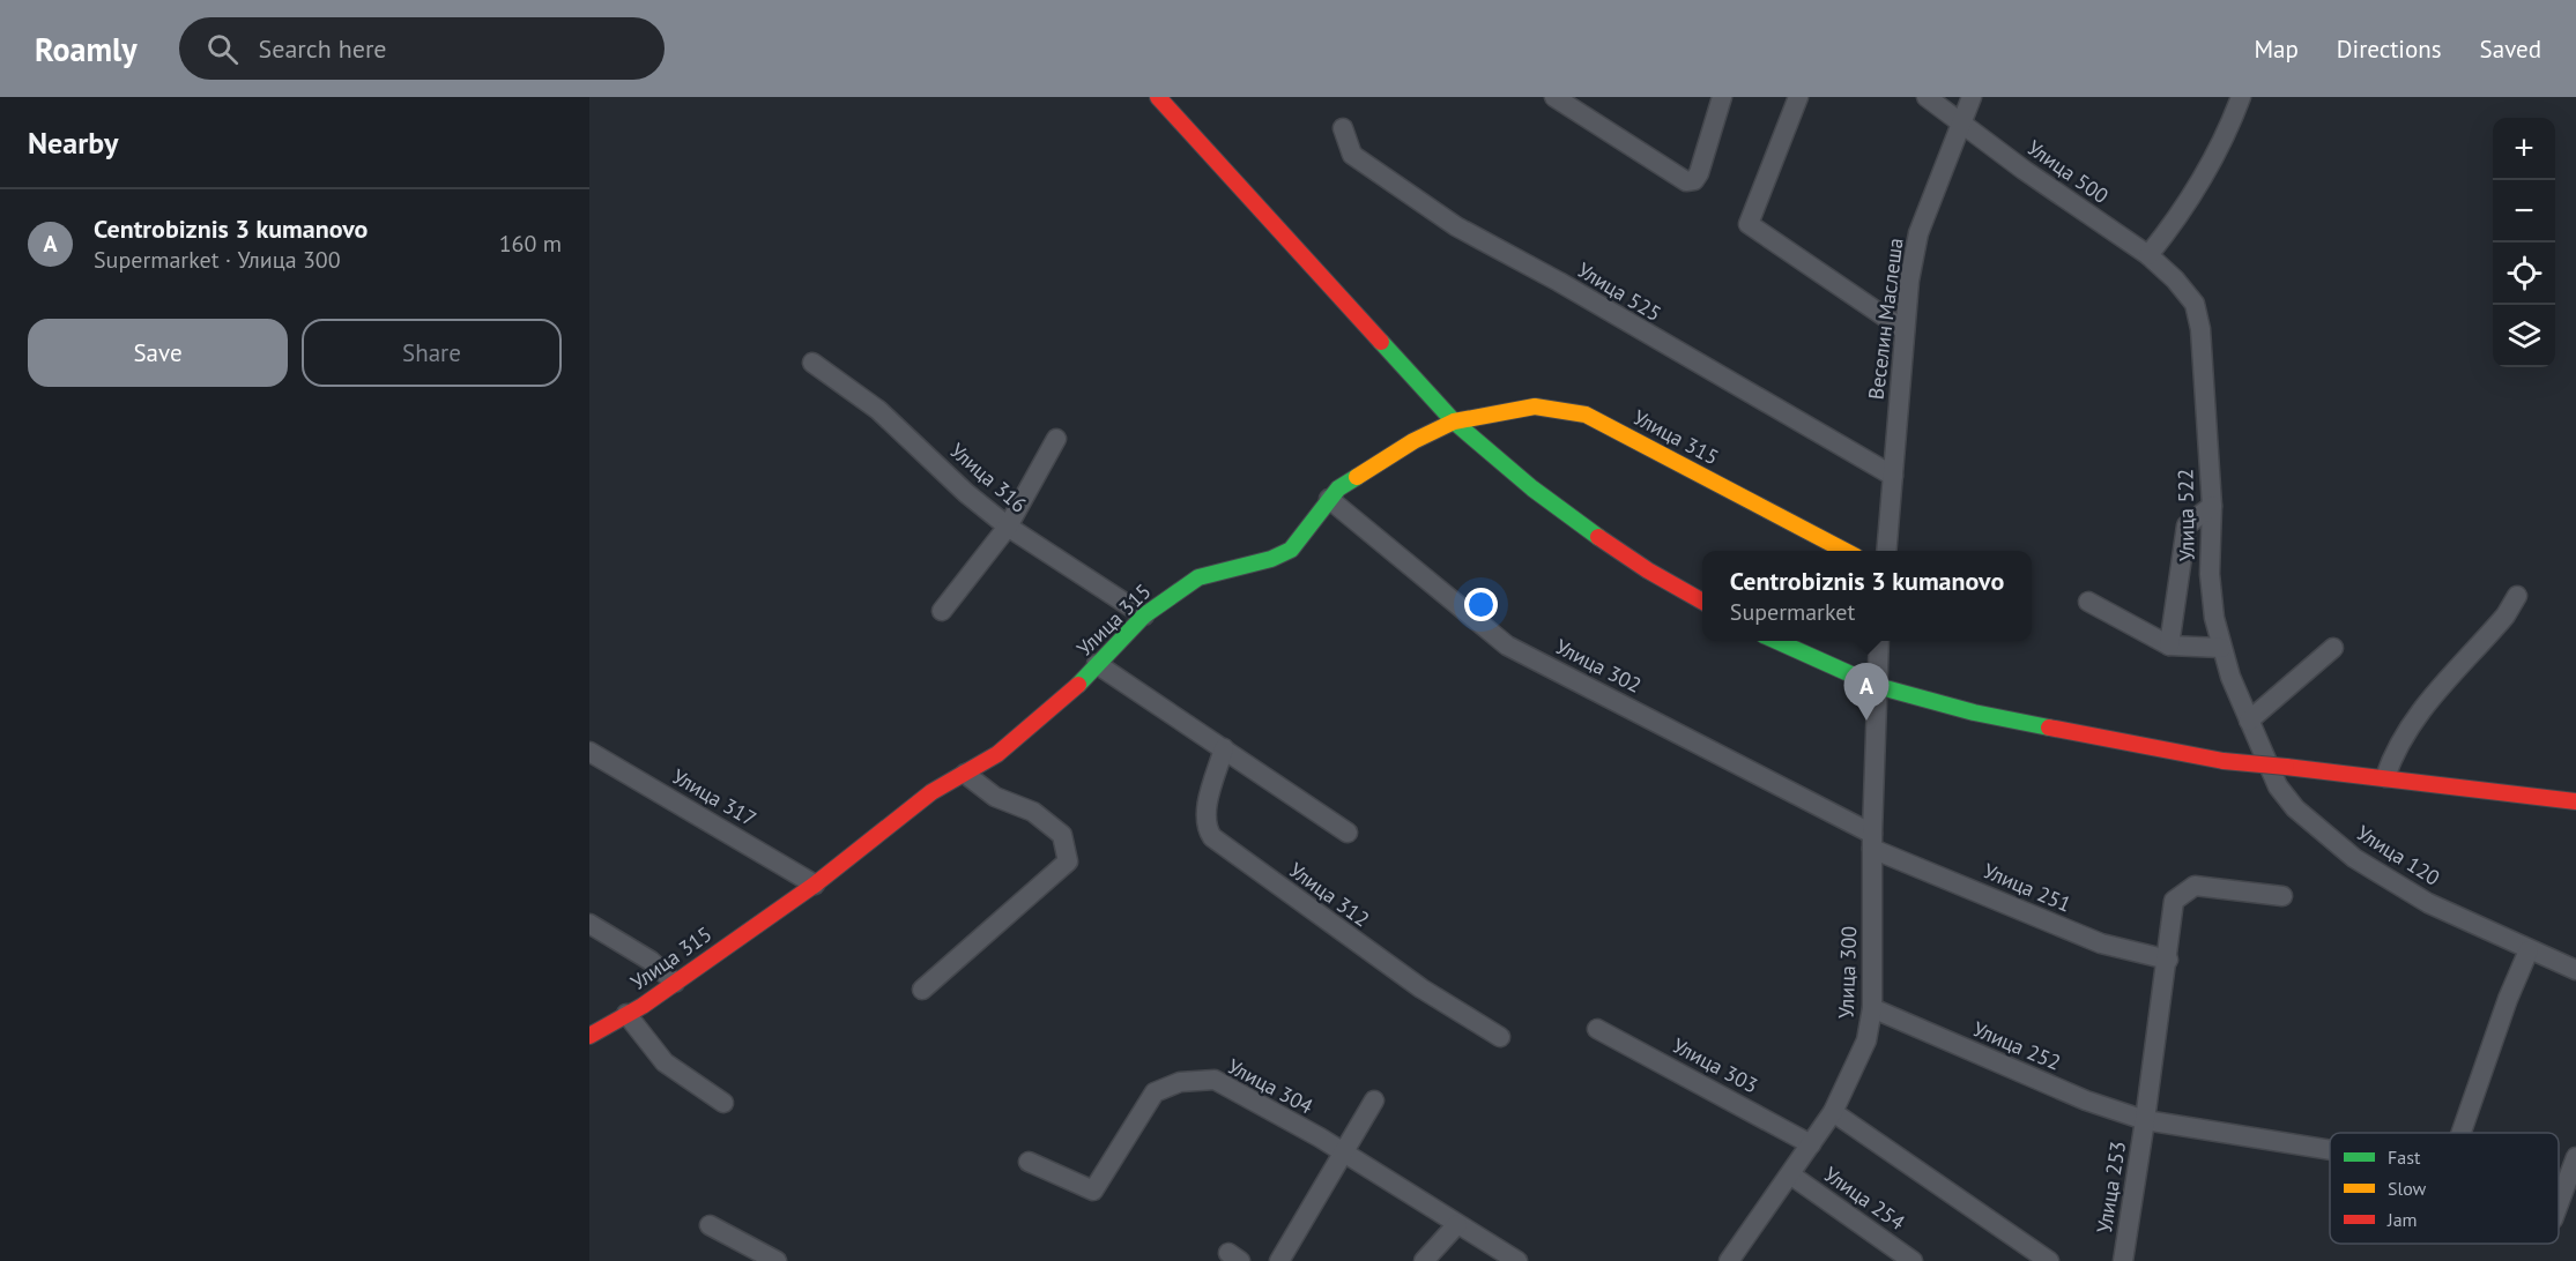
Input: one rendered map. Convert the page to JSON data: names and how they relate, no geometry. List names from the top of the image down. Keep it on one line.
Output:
{"streets":{"main road":["Улица 315"],"street":["Улица 500","Улица 525","Веселин Маслеша","Улица 316","Улица 522","Улица 302","Улица 317","Улица 120","Улица 251","Улица 312","Улица 300","Улица 252","Улица 303","Улица 304","Улица 253","Улица 254"]},"crossings":[["Улица 500","Веселин Маслеша"],["Улица 500","Улица 522"],["Улица 525","Веселин Маслеша"],["Улица 315","Улица 316"],["Улица 315","Улица 302"],["Улица 315","Улица 317"],["Улица 522","Улица 120"],["Улица 302","Улица 251"],["Улица 302","Улица 300"],["Улица 120","Улица 252"],["Улица 251","Улица 300"],["Улица 300","Улица 252"],["Улица 300","Улица 303"],["Улица 300","Улица 254"],["Улица 252","Улица 253"]],"legend":["Fast","Slow","Jam"],"page":{"header":"Roamly","search":"Search here","nav":["Map","Directions","Saved"],"heading":"Nearby","map_buttons":["+","−"],"list":[{"mark":"A","name":"Centrobiznis 3 kumanovo","note":"Supermarket · Улица 300","value":"160 m"}],"buttons":["Save","Share"],"popup":["Centrobiznis 3 kumanovo","Supermarket"],"pins":"A"}}
